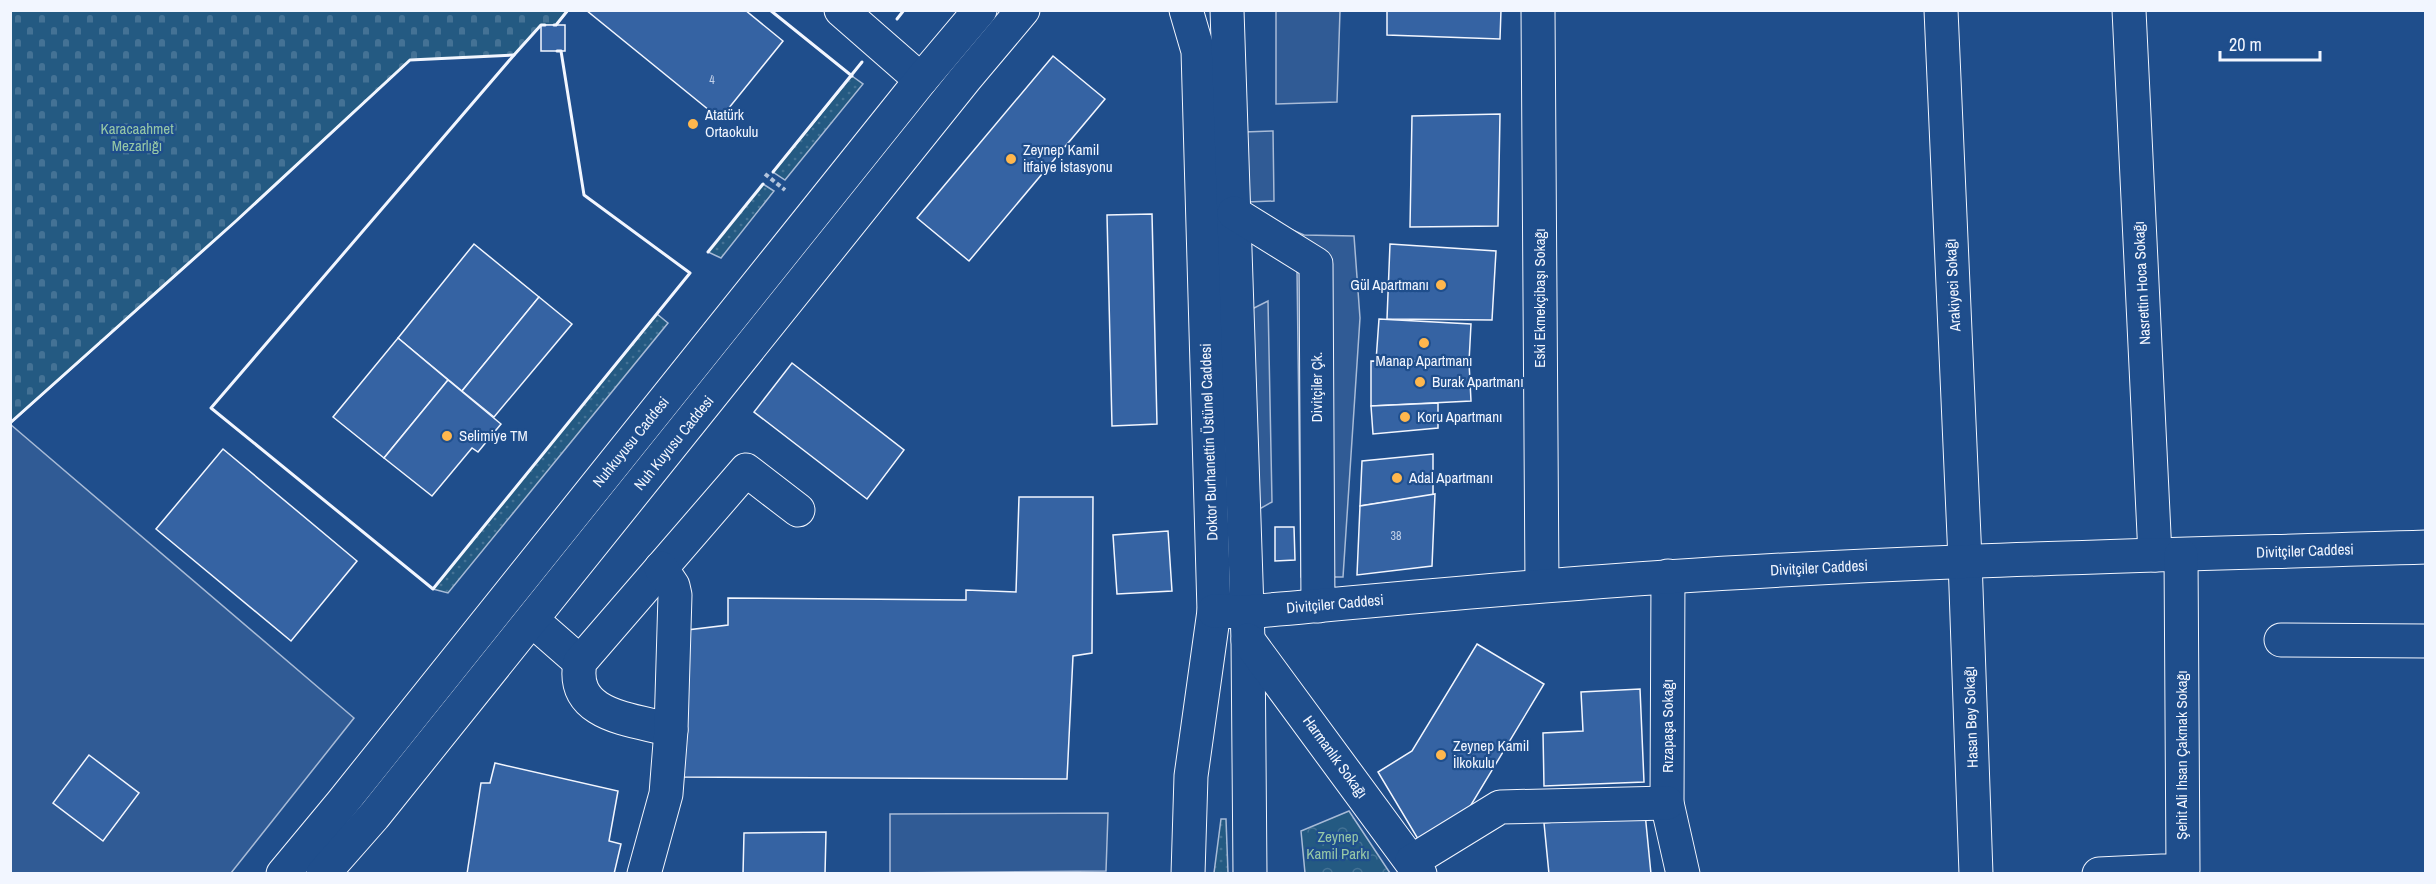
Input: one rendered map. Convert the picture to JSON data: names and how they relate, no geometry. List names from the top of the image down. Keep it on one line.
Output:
{"streets":{"street":["Nasrettin Hoca Sokağı","Arakiyeci Sokağı","Eski Ekmekçibaşı Sokağı","Divitçiler Çk.","Nuhkuyusu Caddesi","Doktor Burhanettin Üstünel Caddesi","Nuh Kuyusu Caddesi","Divitçiler Caddesi","Hasan Bey Sokağı","Rızapaşa Sokağı","Şehit Ali Ihsan Çakmak Sokağı","Harmanlık Sokağı"]},"crossings":[["Nasrettin Hoca Sokağı","Divitçiler Caddesi"],["Nasrettin Hoca Sokağı","Şehit Ali Ihsan Çakmak Sokağı"],["Arakiyeci Sokağı","Divitçiler Caddesi"],["Arakiyeci Sokağı","Hasan Bey Sokağı"],["Eski Ekmekçibaşı Sokağı","Divitçiler Caddesi"],["Divitçiler Çk.","Divitçiler Caddesi"],["Doktor Burhanettin Üstünel Caddesi","Divitçiler Caddesi"],["Divitçiler Caddesi","Hasan Bey Sokağı"],["Divitçiler Caddesi","Rızapaşa Sokağı"],["Divitçiler Caddesi","Şehit Ali Ihsan Çakmak Sokağı"],["Divitçiler Caddesi","Harmanlık Sokağı"]],"parks":["Karacaahmet Mezarlığı","Zeynep Kamil Parkı"],"places":["Atatürk Ortaokulu","Zeynep Kamil İtfaiye İstasyonu","Gül Apartmanı","Manap Apartmanı","Burak Apartmanı","Koru Apartmanı","Selimiye TM","Adal Apartmanı","Zeynep Kamil İlkokulu"],"house_numbers":["4","38"],"scale_bar":"20 m"}
